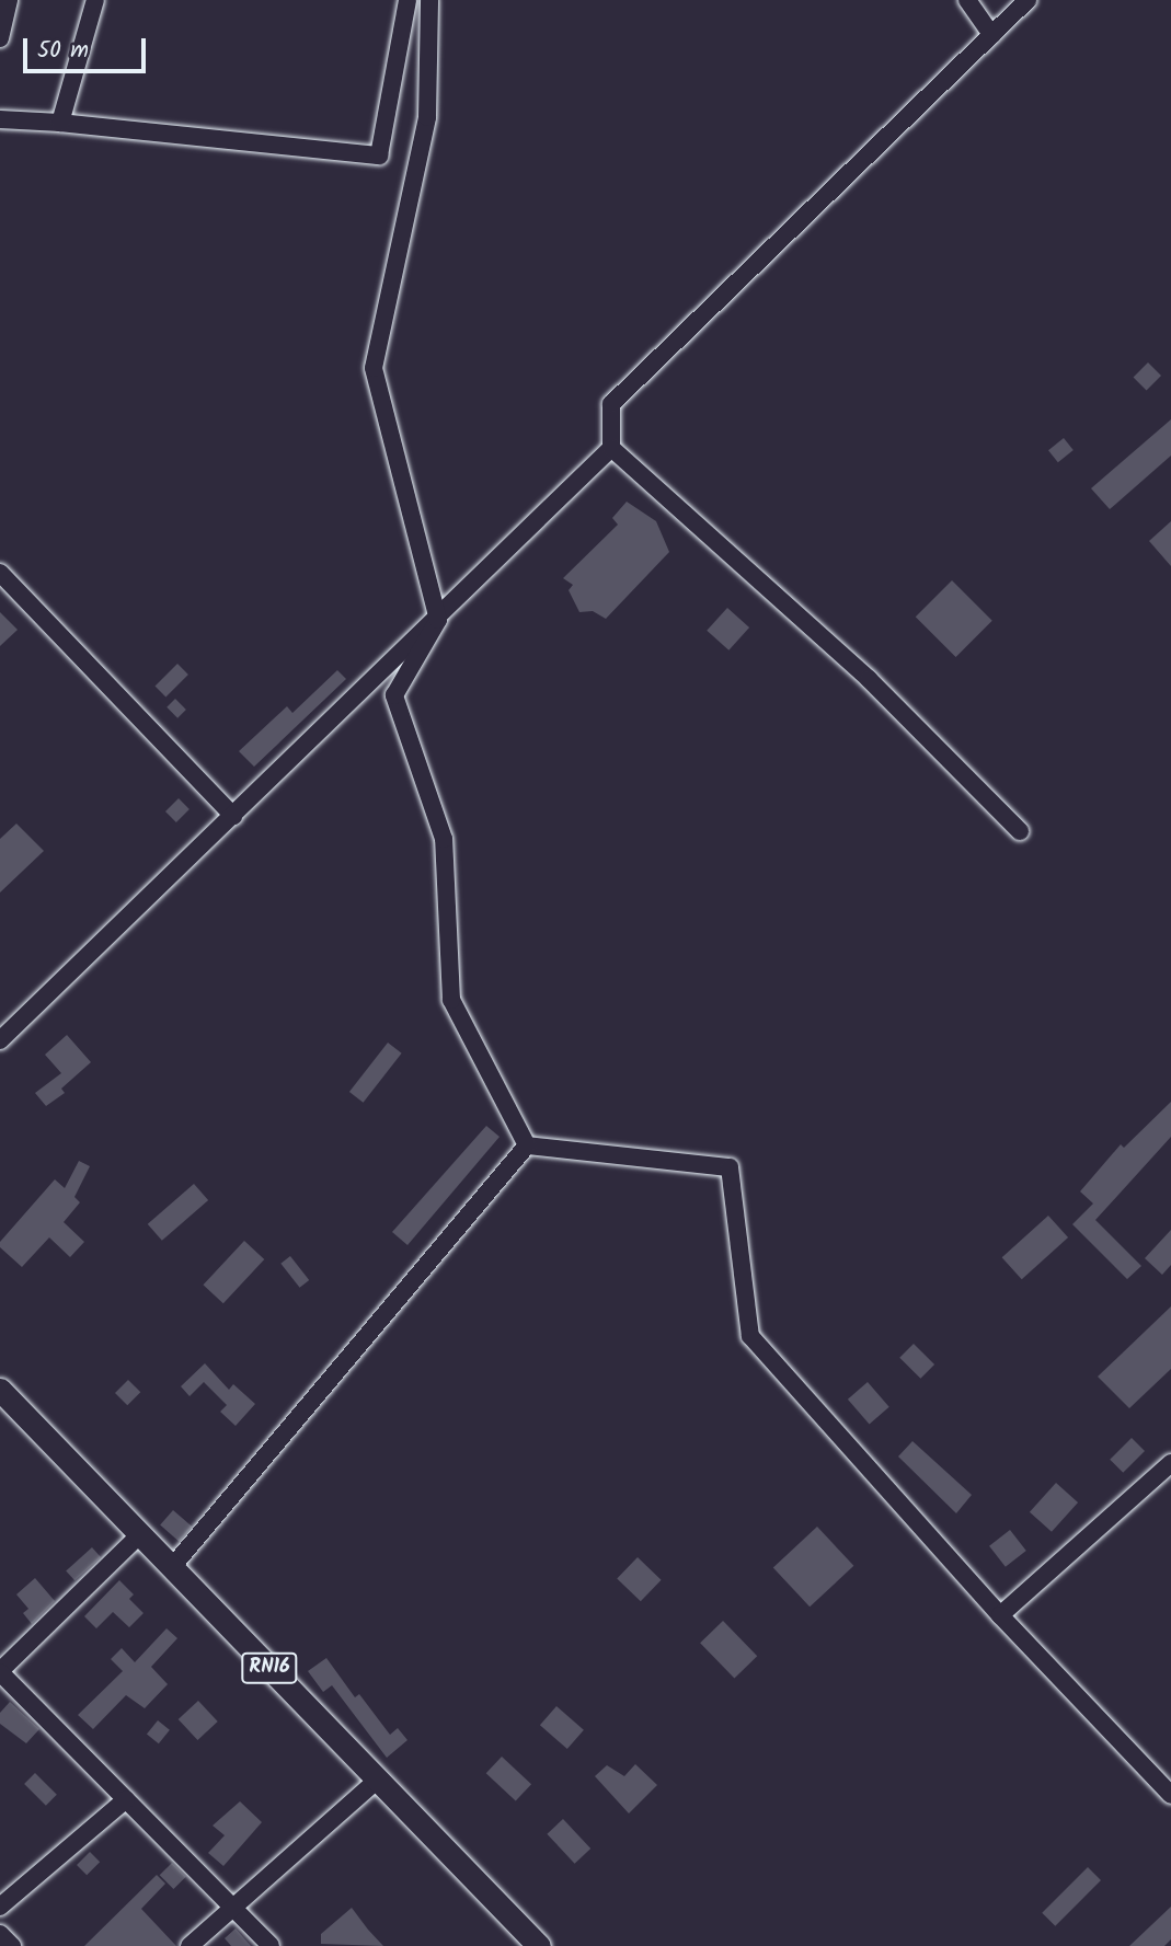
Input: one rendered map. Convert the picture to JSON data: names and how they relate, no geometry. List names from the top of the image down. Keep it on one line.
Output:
{"streets":{"main road":["RN16"]},"scale_bar":"50 m"}
